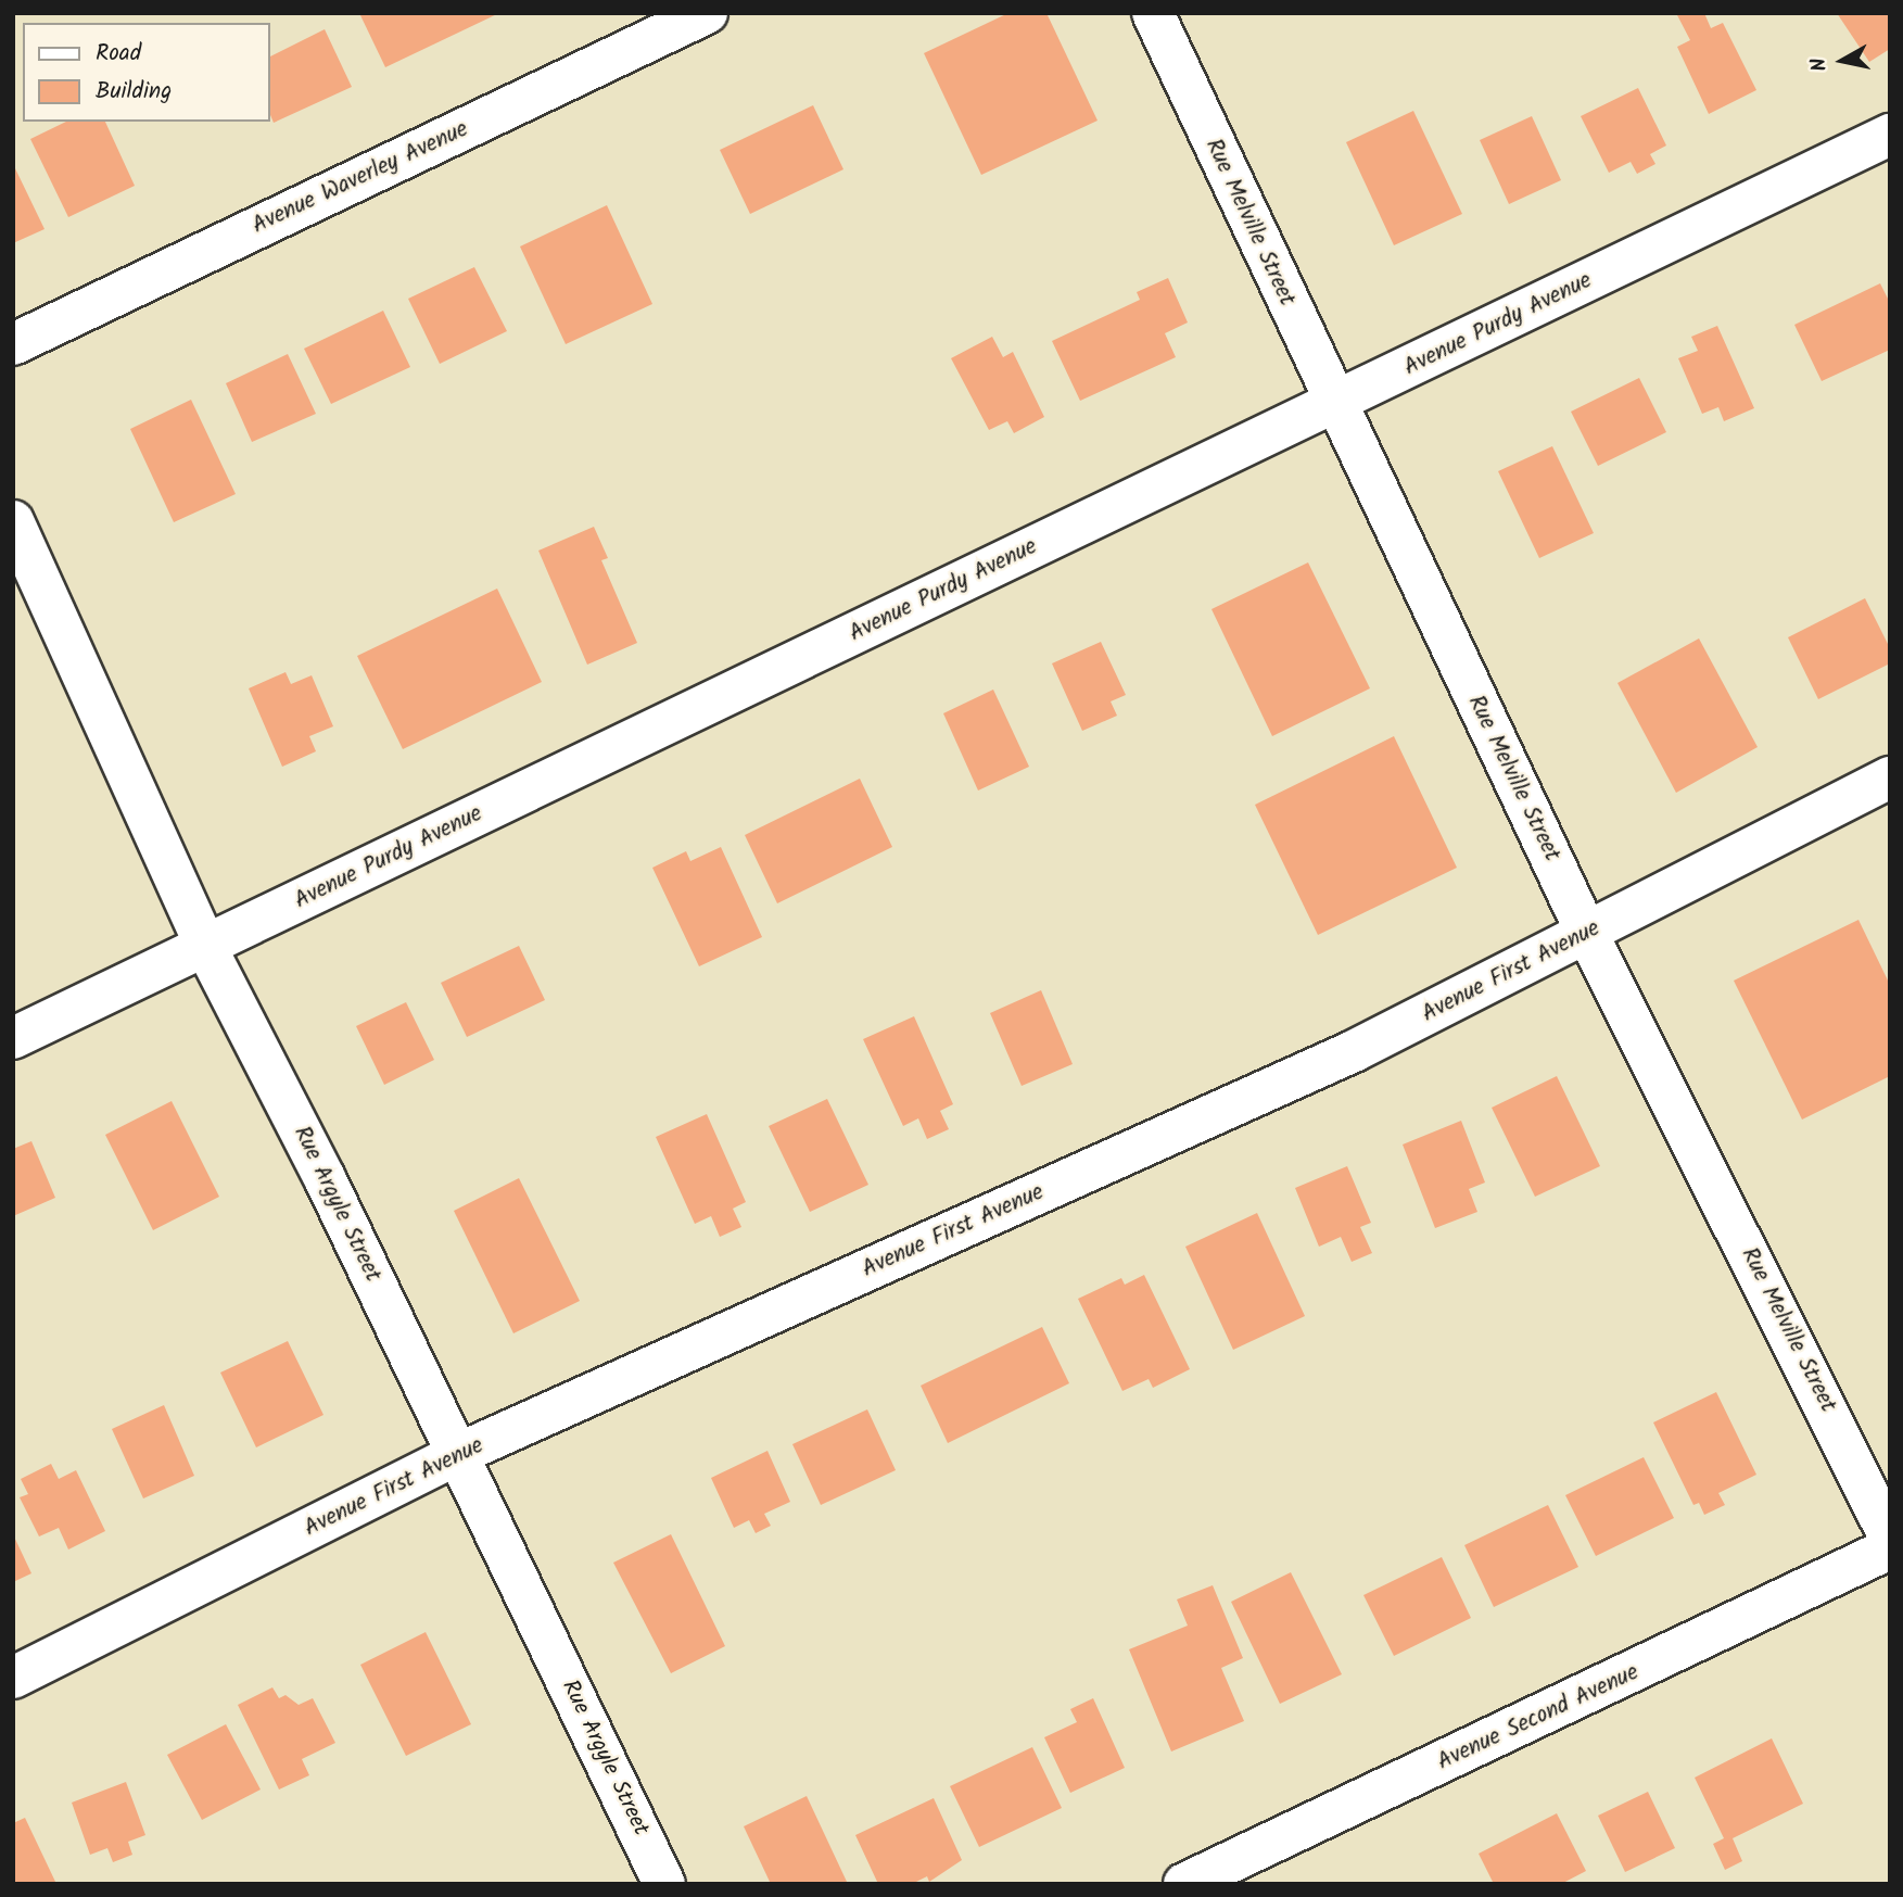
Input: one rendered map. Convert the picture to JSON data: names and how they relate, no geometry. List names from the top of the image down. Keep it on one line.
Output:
{"streets":{"street":["Avenue Waverley Avenue","Rue Melville Street","Avenue Purdy Avenue","Avenue First Avenue","Rue Argyle Street","Avenue Second Avenue"]},"crossings":[["Rue Melville Street","Avenue Purdy Avenue"],["Rue Melville Street","Avenue First Avenue"],["Avenue Purdy Avenue","Rue Argyle Street"],["Avenue First Avenue","Rue Argyle Street"]],"legend":["Road","Building"],"north":"left"}
